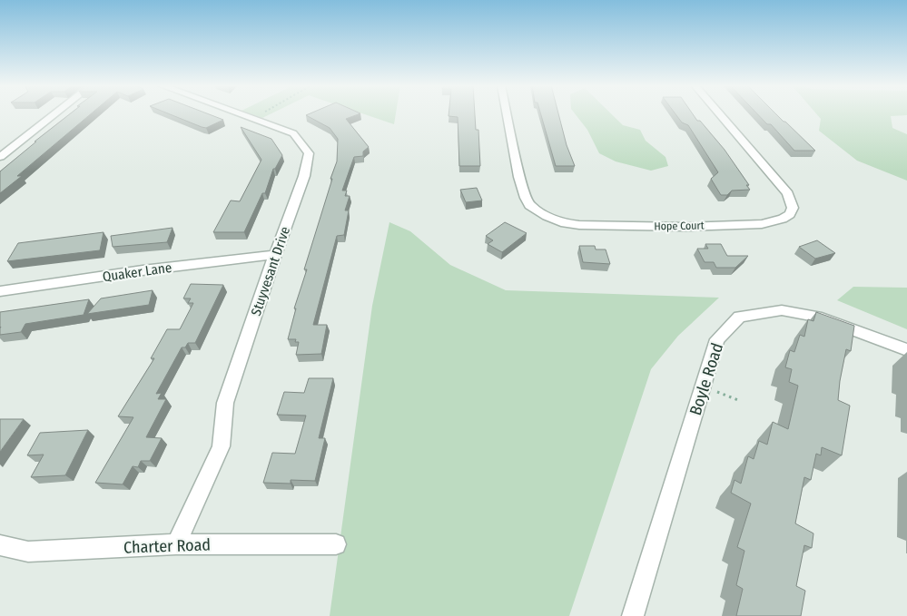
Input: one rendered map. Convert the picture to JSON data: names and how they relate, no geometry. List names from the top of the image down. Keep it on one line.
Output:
{"streets":{"street":["Hope Court","Stuyvesant Drive","Quaker Lane","Boyle Road","Charter Road"]},"crossings":[["Stuyvesant Drive","Quaker Lane"],["Stuyvesant Drive","Charter Road"]]}
